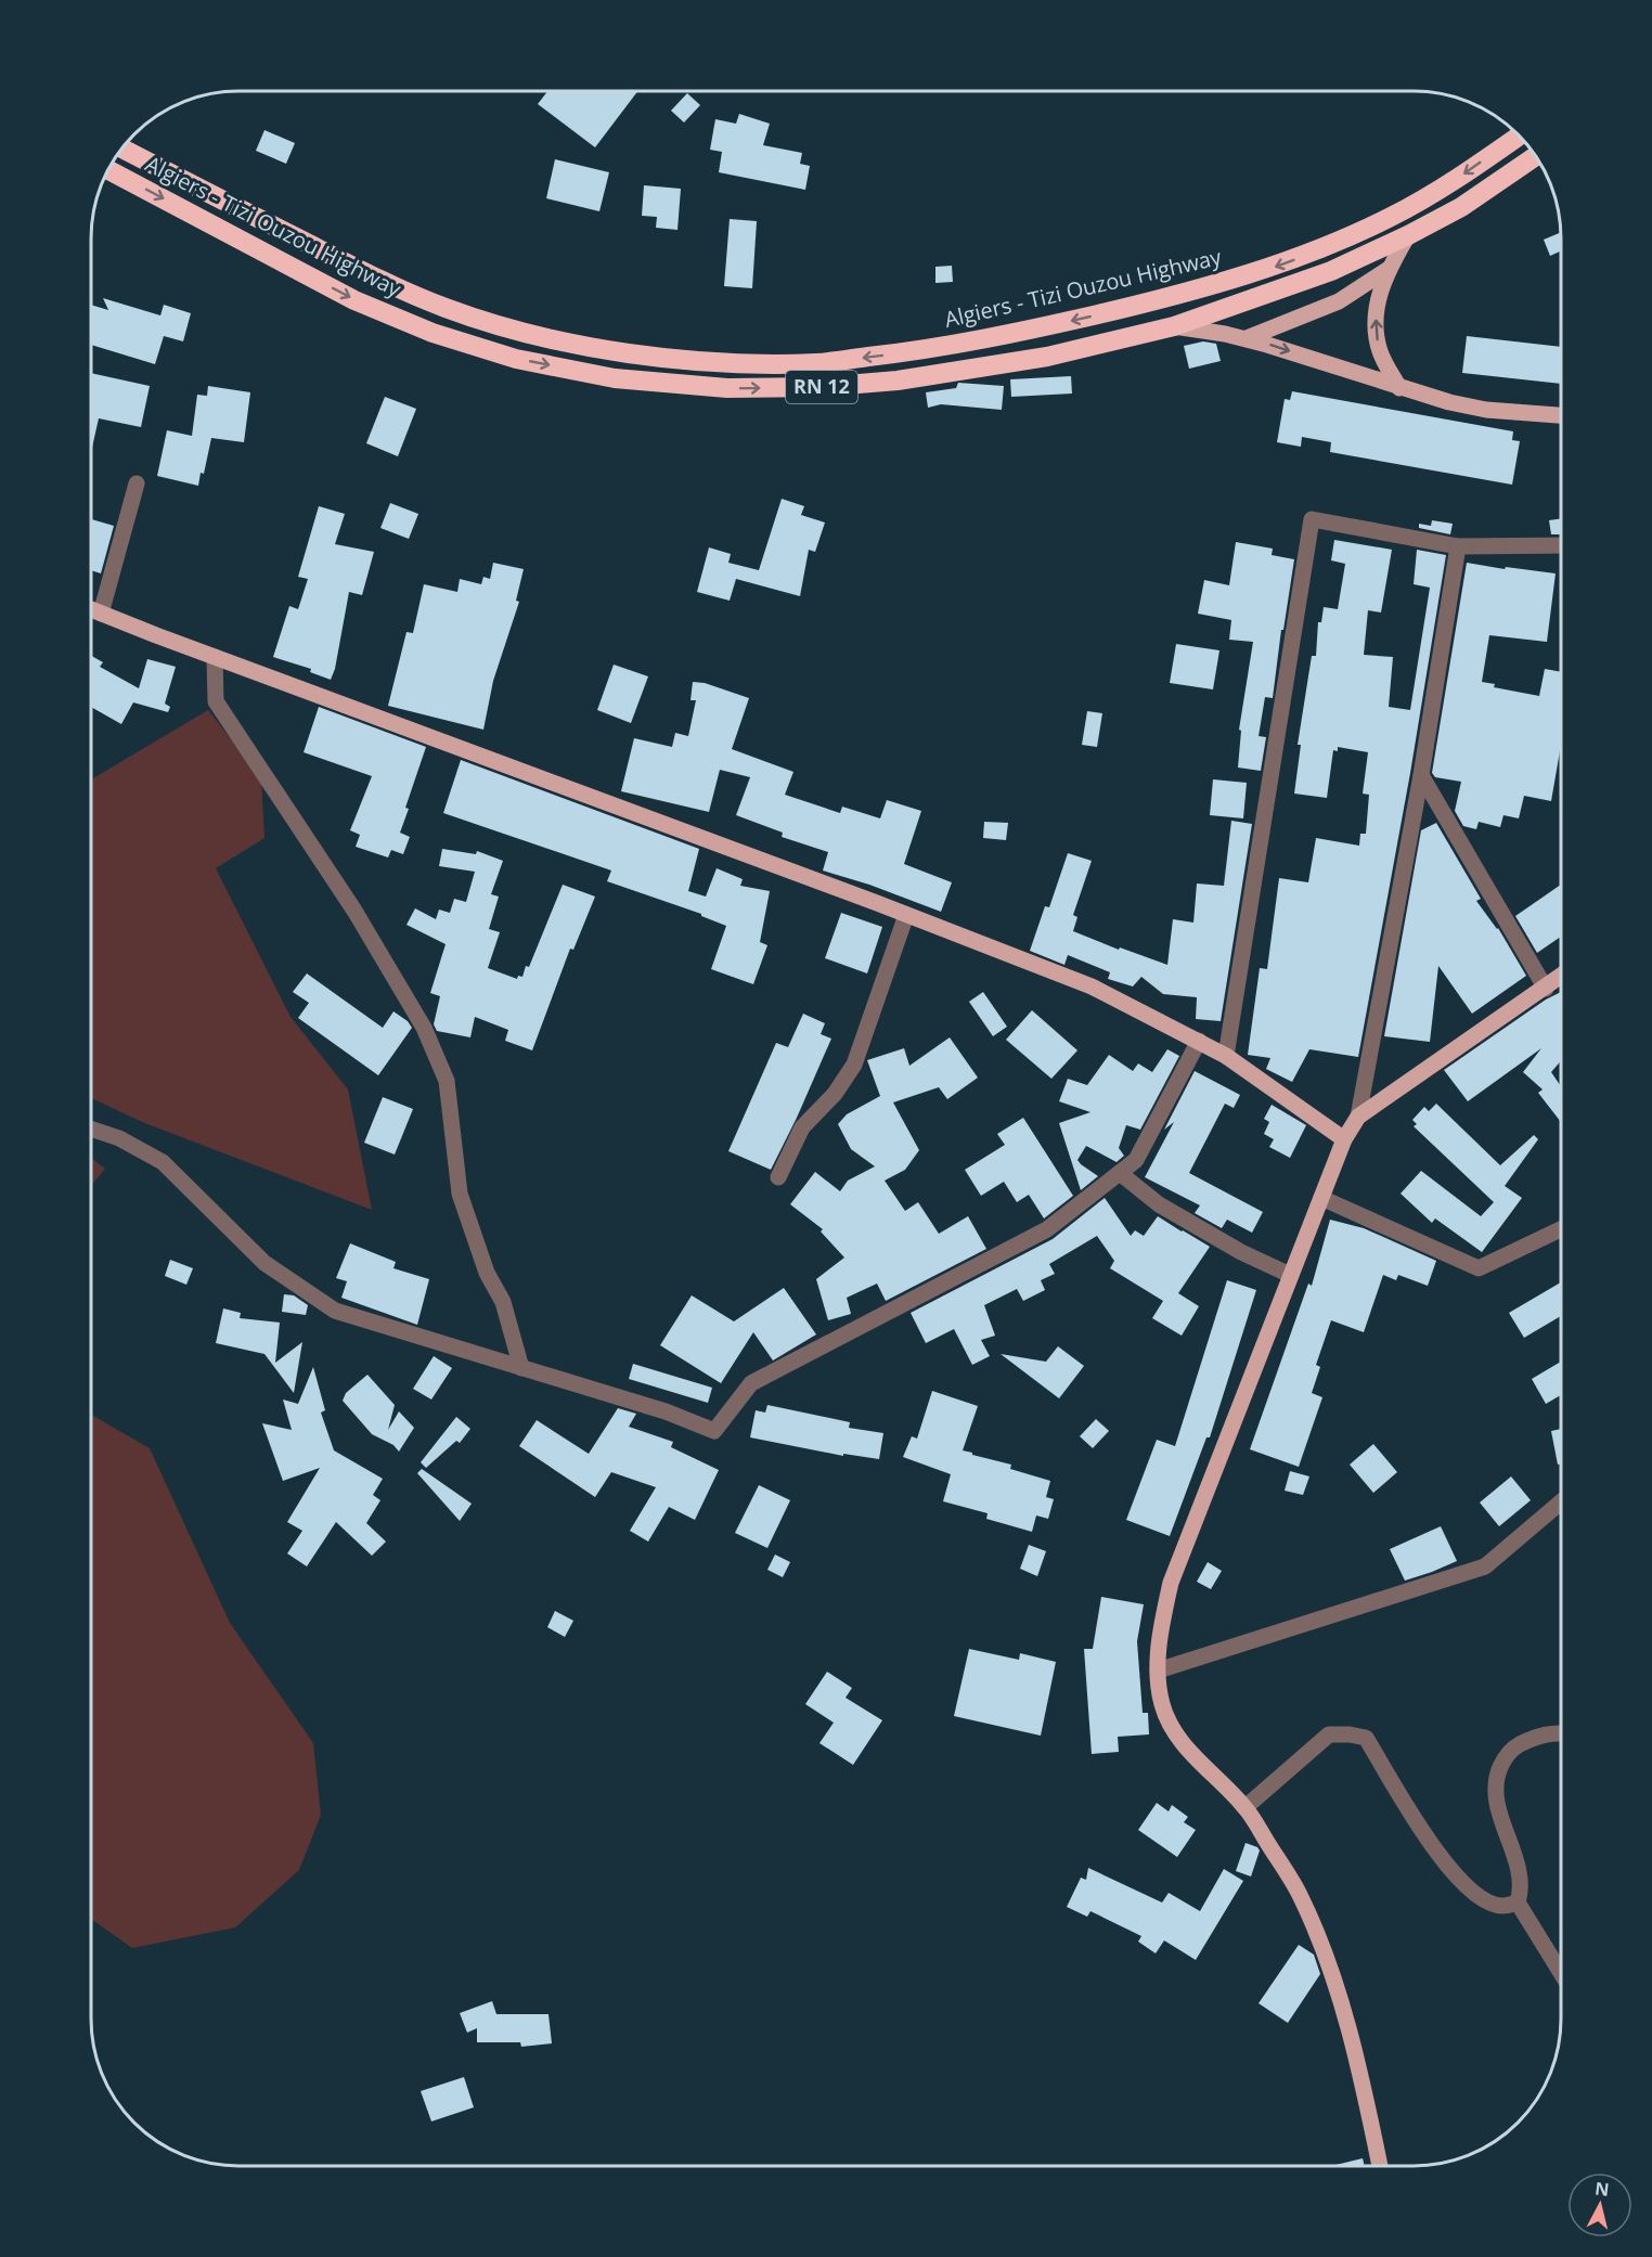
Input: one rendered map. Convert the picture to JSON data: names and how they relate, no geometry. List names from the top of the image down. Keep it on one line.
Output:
{"streets":{"highway":["Algiers - Tizi Ouzou Highway","RN 12"]},"north":"top"}
